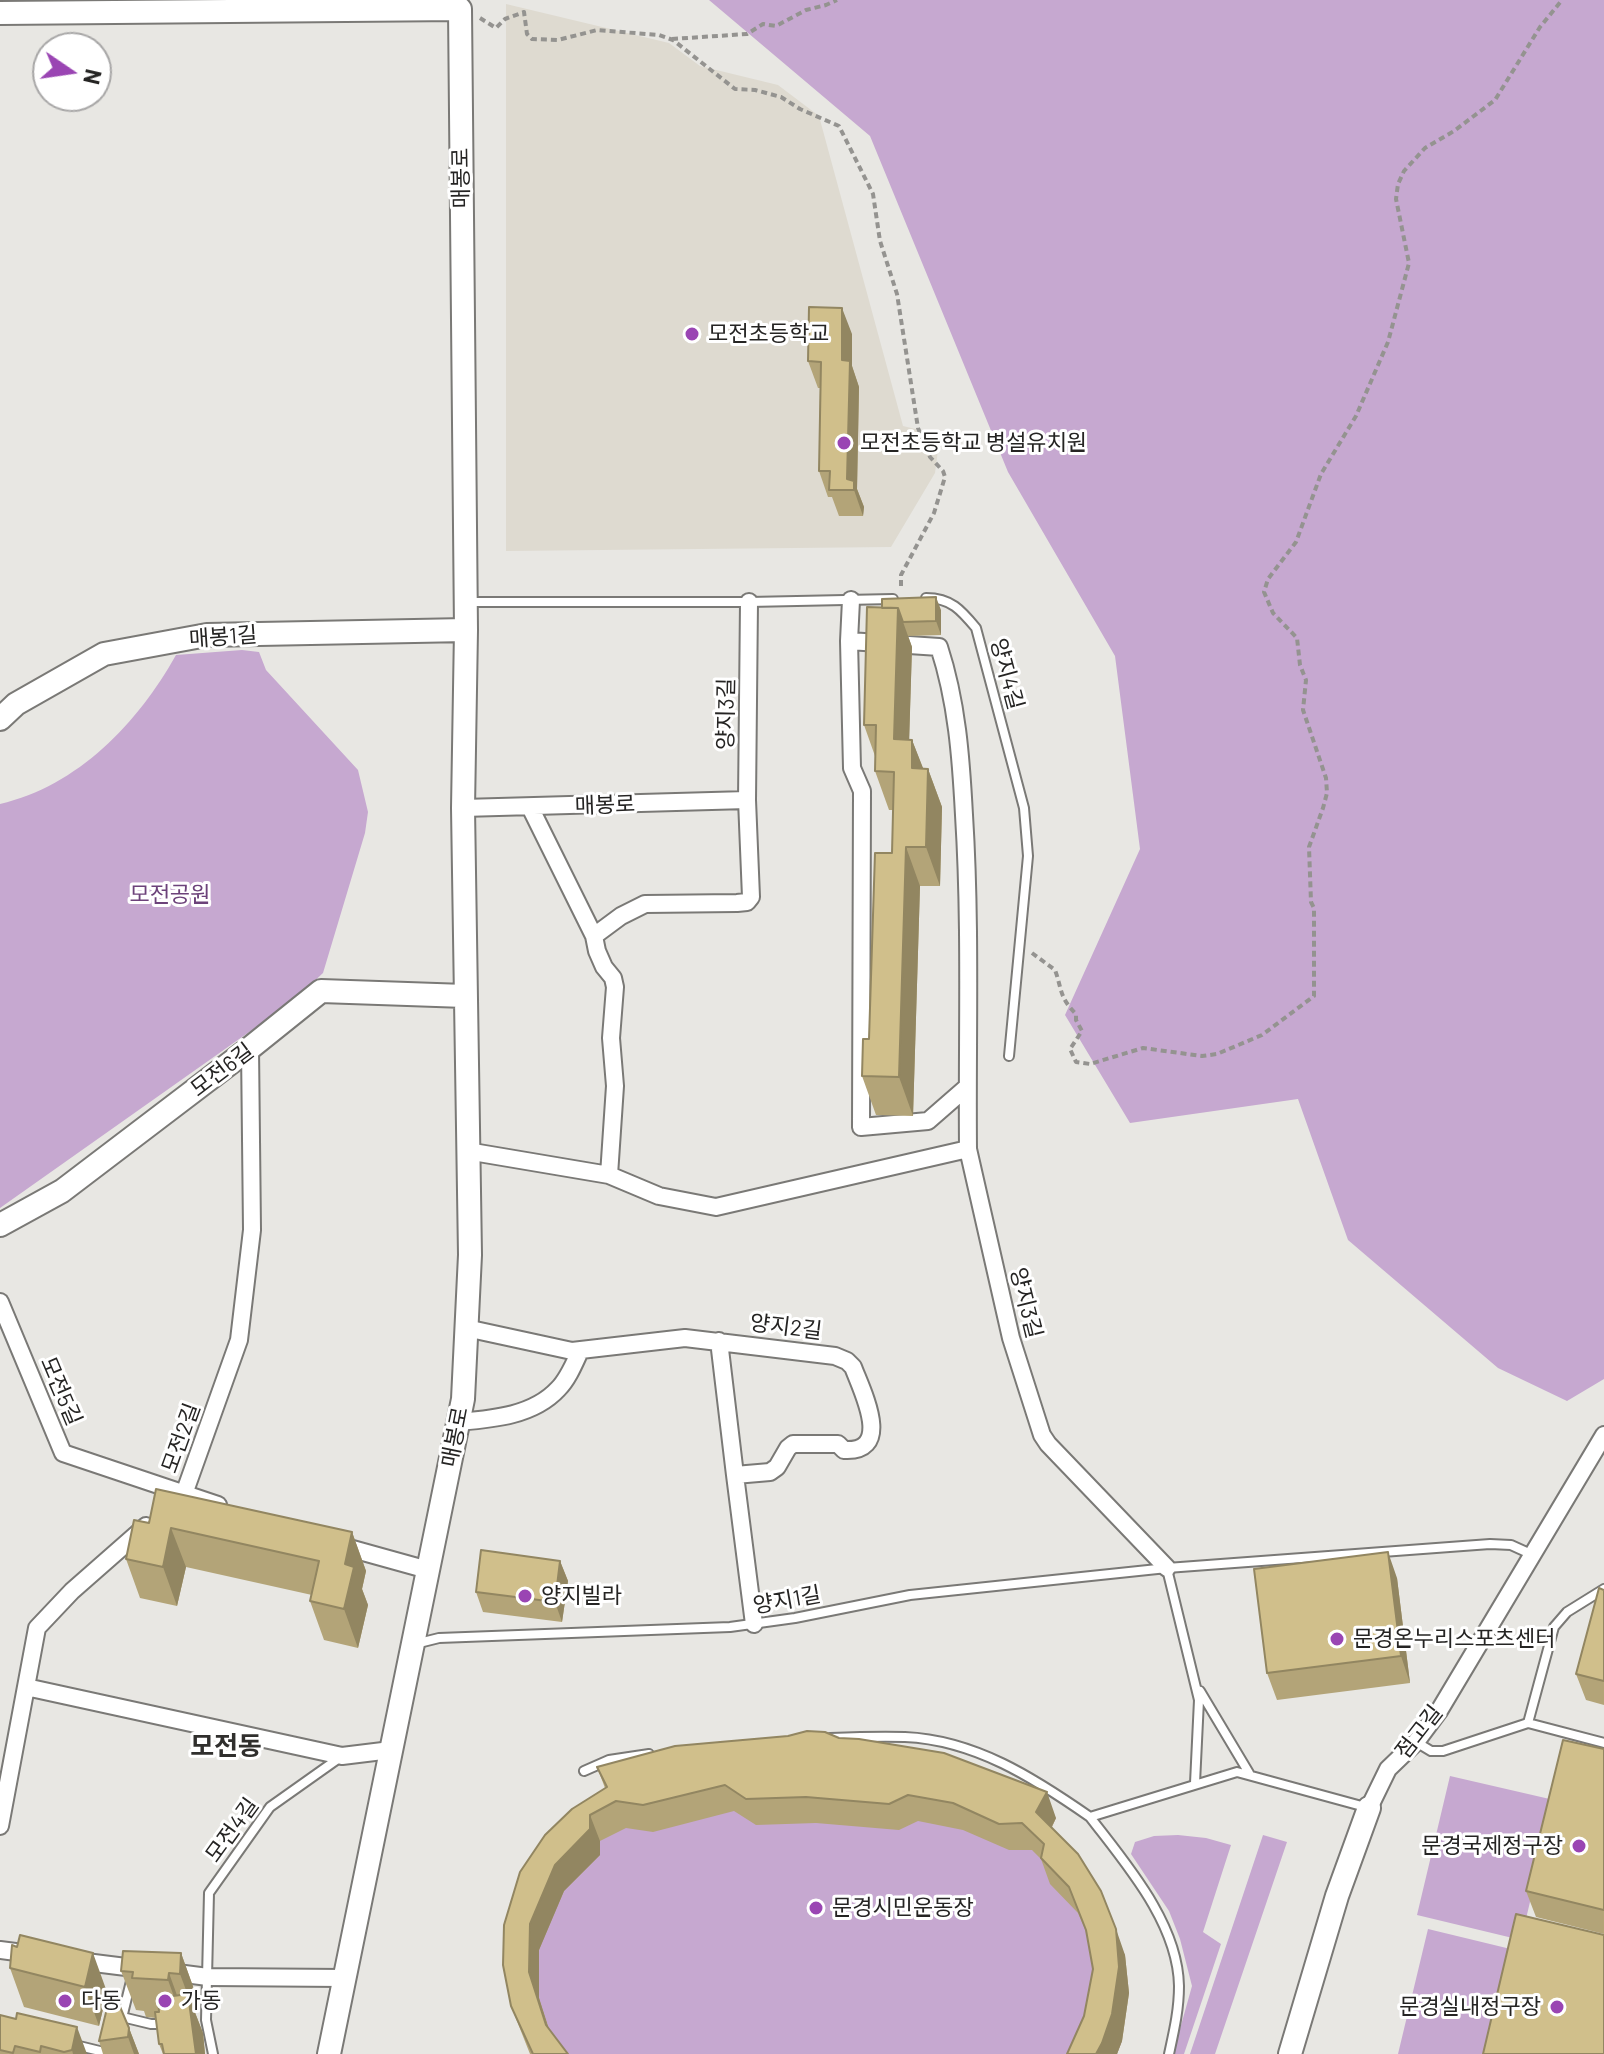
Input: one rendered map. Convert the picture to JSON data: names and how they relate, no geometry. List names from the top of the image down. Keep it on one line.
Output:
{"streets":{"street":["매봉로","매봉1길","양지3길","모전6길","양지2길","모전5길","모전2길","점고길"],"lane":["양지4길","양지1길","모전4길"]},"crossings":[["매봉로","매봉1길"],["매봉로","양지3길"],["매봉로","모전6길"],["매봉로","양지2길"],["매봉로","양지1길"],["양지3길","양지1길"],["모전6길","모전2길"],["양지2길","양지1길"],["모전5길","모전2길"],["양지1길","점고길"]],"districts":["모전동"],"parks":["모전공원"],"places":["모전초등학교","모전초등학교 병설유치원","양지빌라","문경온누리스포츠센터","문경국제정구장","문경시민운동장","다동","가동","문경실내정구장"],"north":"right"}
